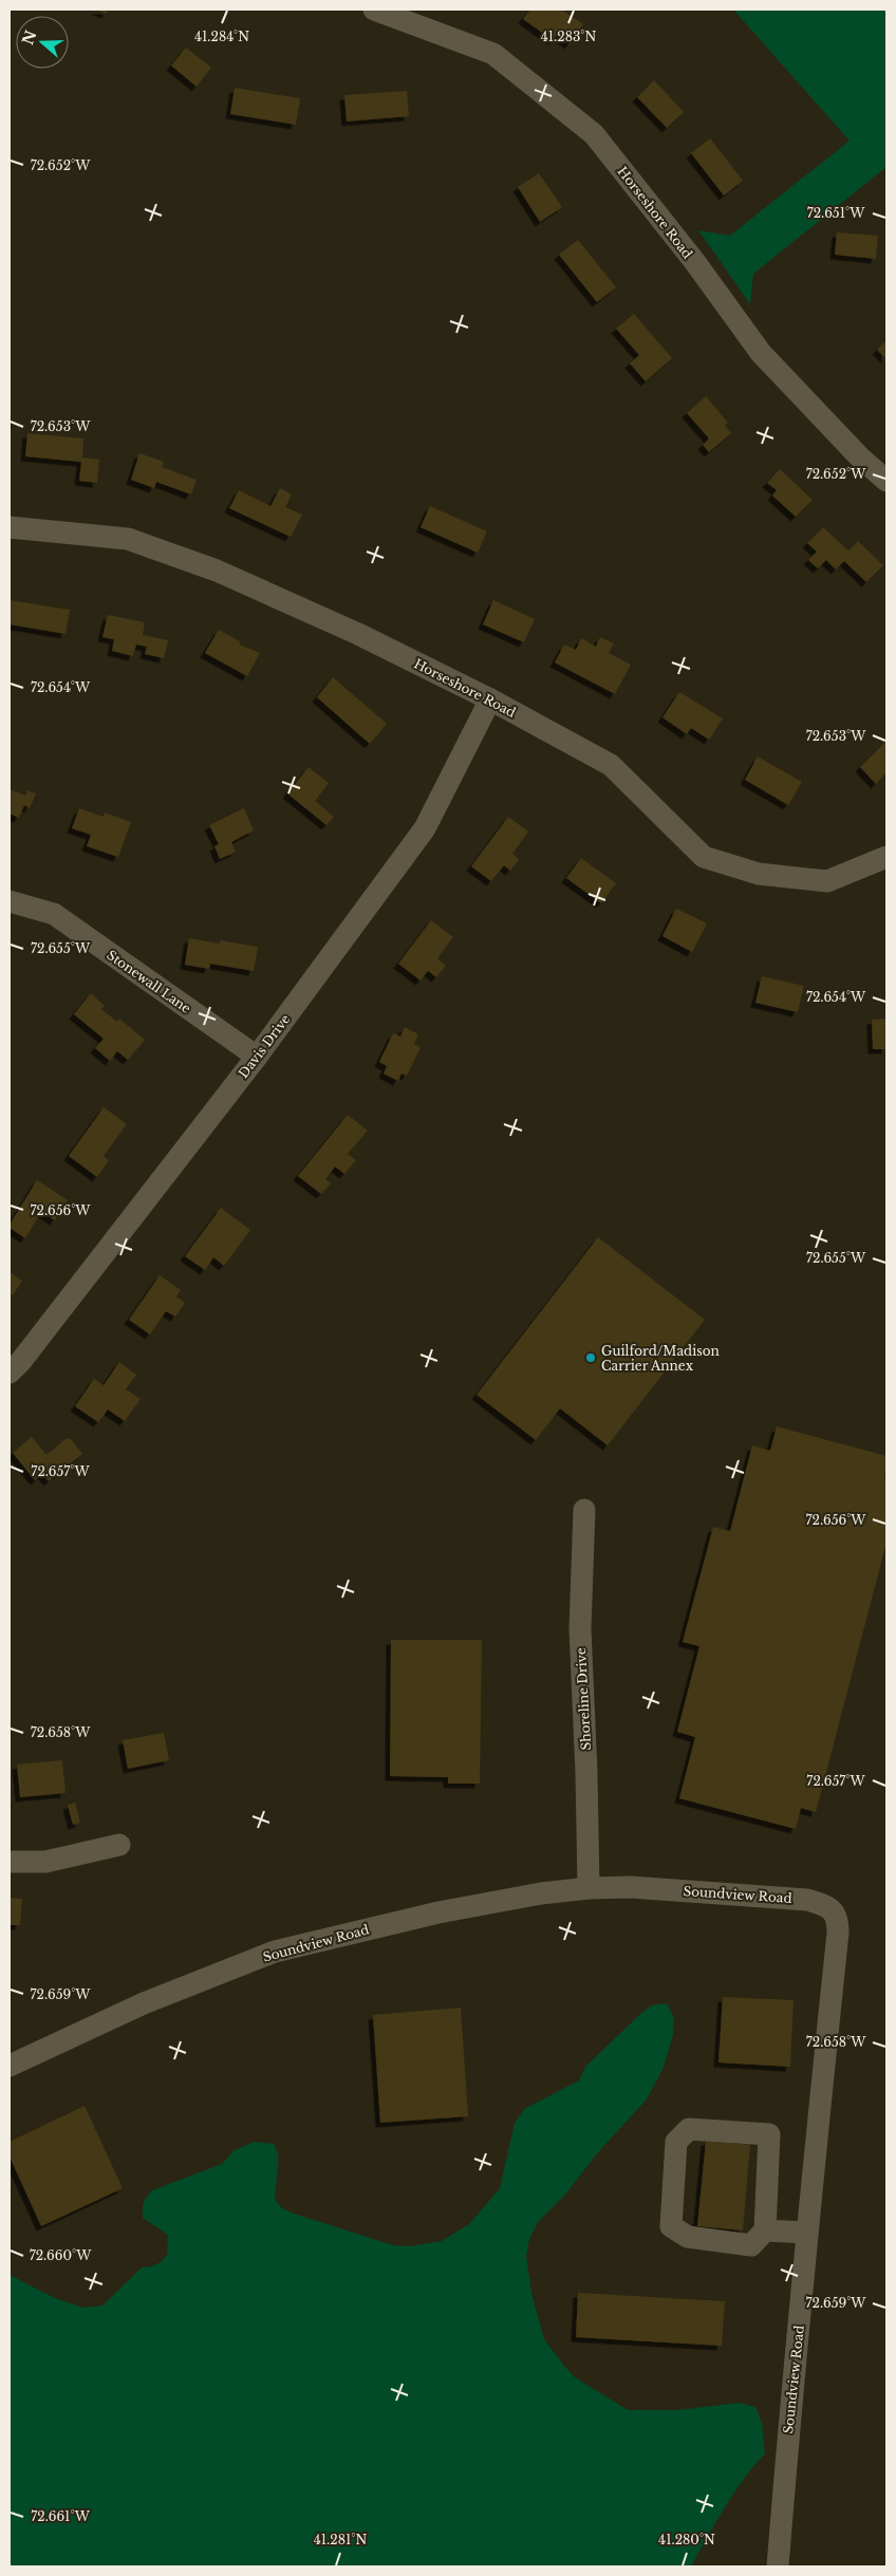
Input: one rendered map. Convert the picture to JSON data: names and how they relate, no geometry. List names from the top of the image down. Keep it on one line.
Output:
{"streets":{"street":["Horseshore Road","Stonewall Lane","Davis Drive","Shoreline Drive","Soundview Road"]},"crossings":[["Horseshore Road","Davis Drive"],["Stonewall Lane","Davis Drive"],["Shoreline Drive","Soundview Road"]],"places":["Guilford/Madison Carrier Annex"],"north":"left","coordinates":["41.284°N","41.283°N","72.652°W","72.651°W","72.653°W","72.654°W","72.655°W","72.656°W","72.657°W","72.658°W","72.659°W","72.660°W","72.661°W","41.281°N","41.280°N"]}
